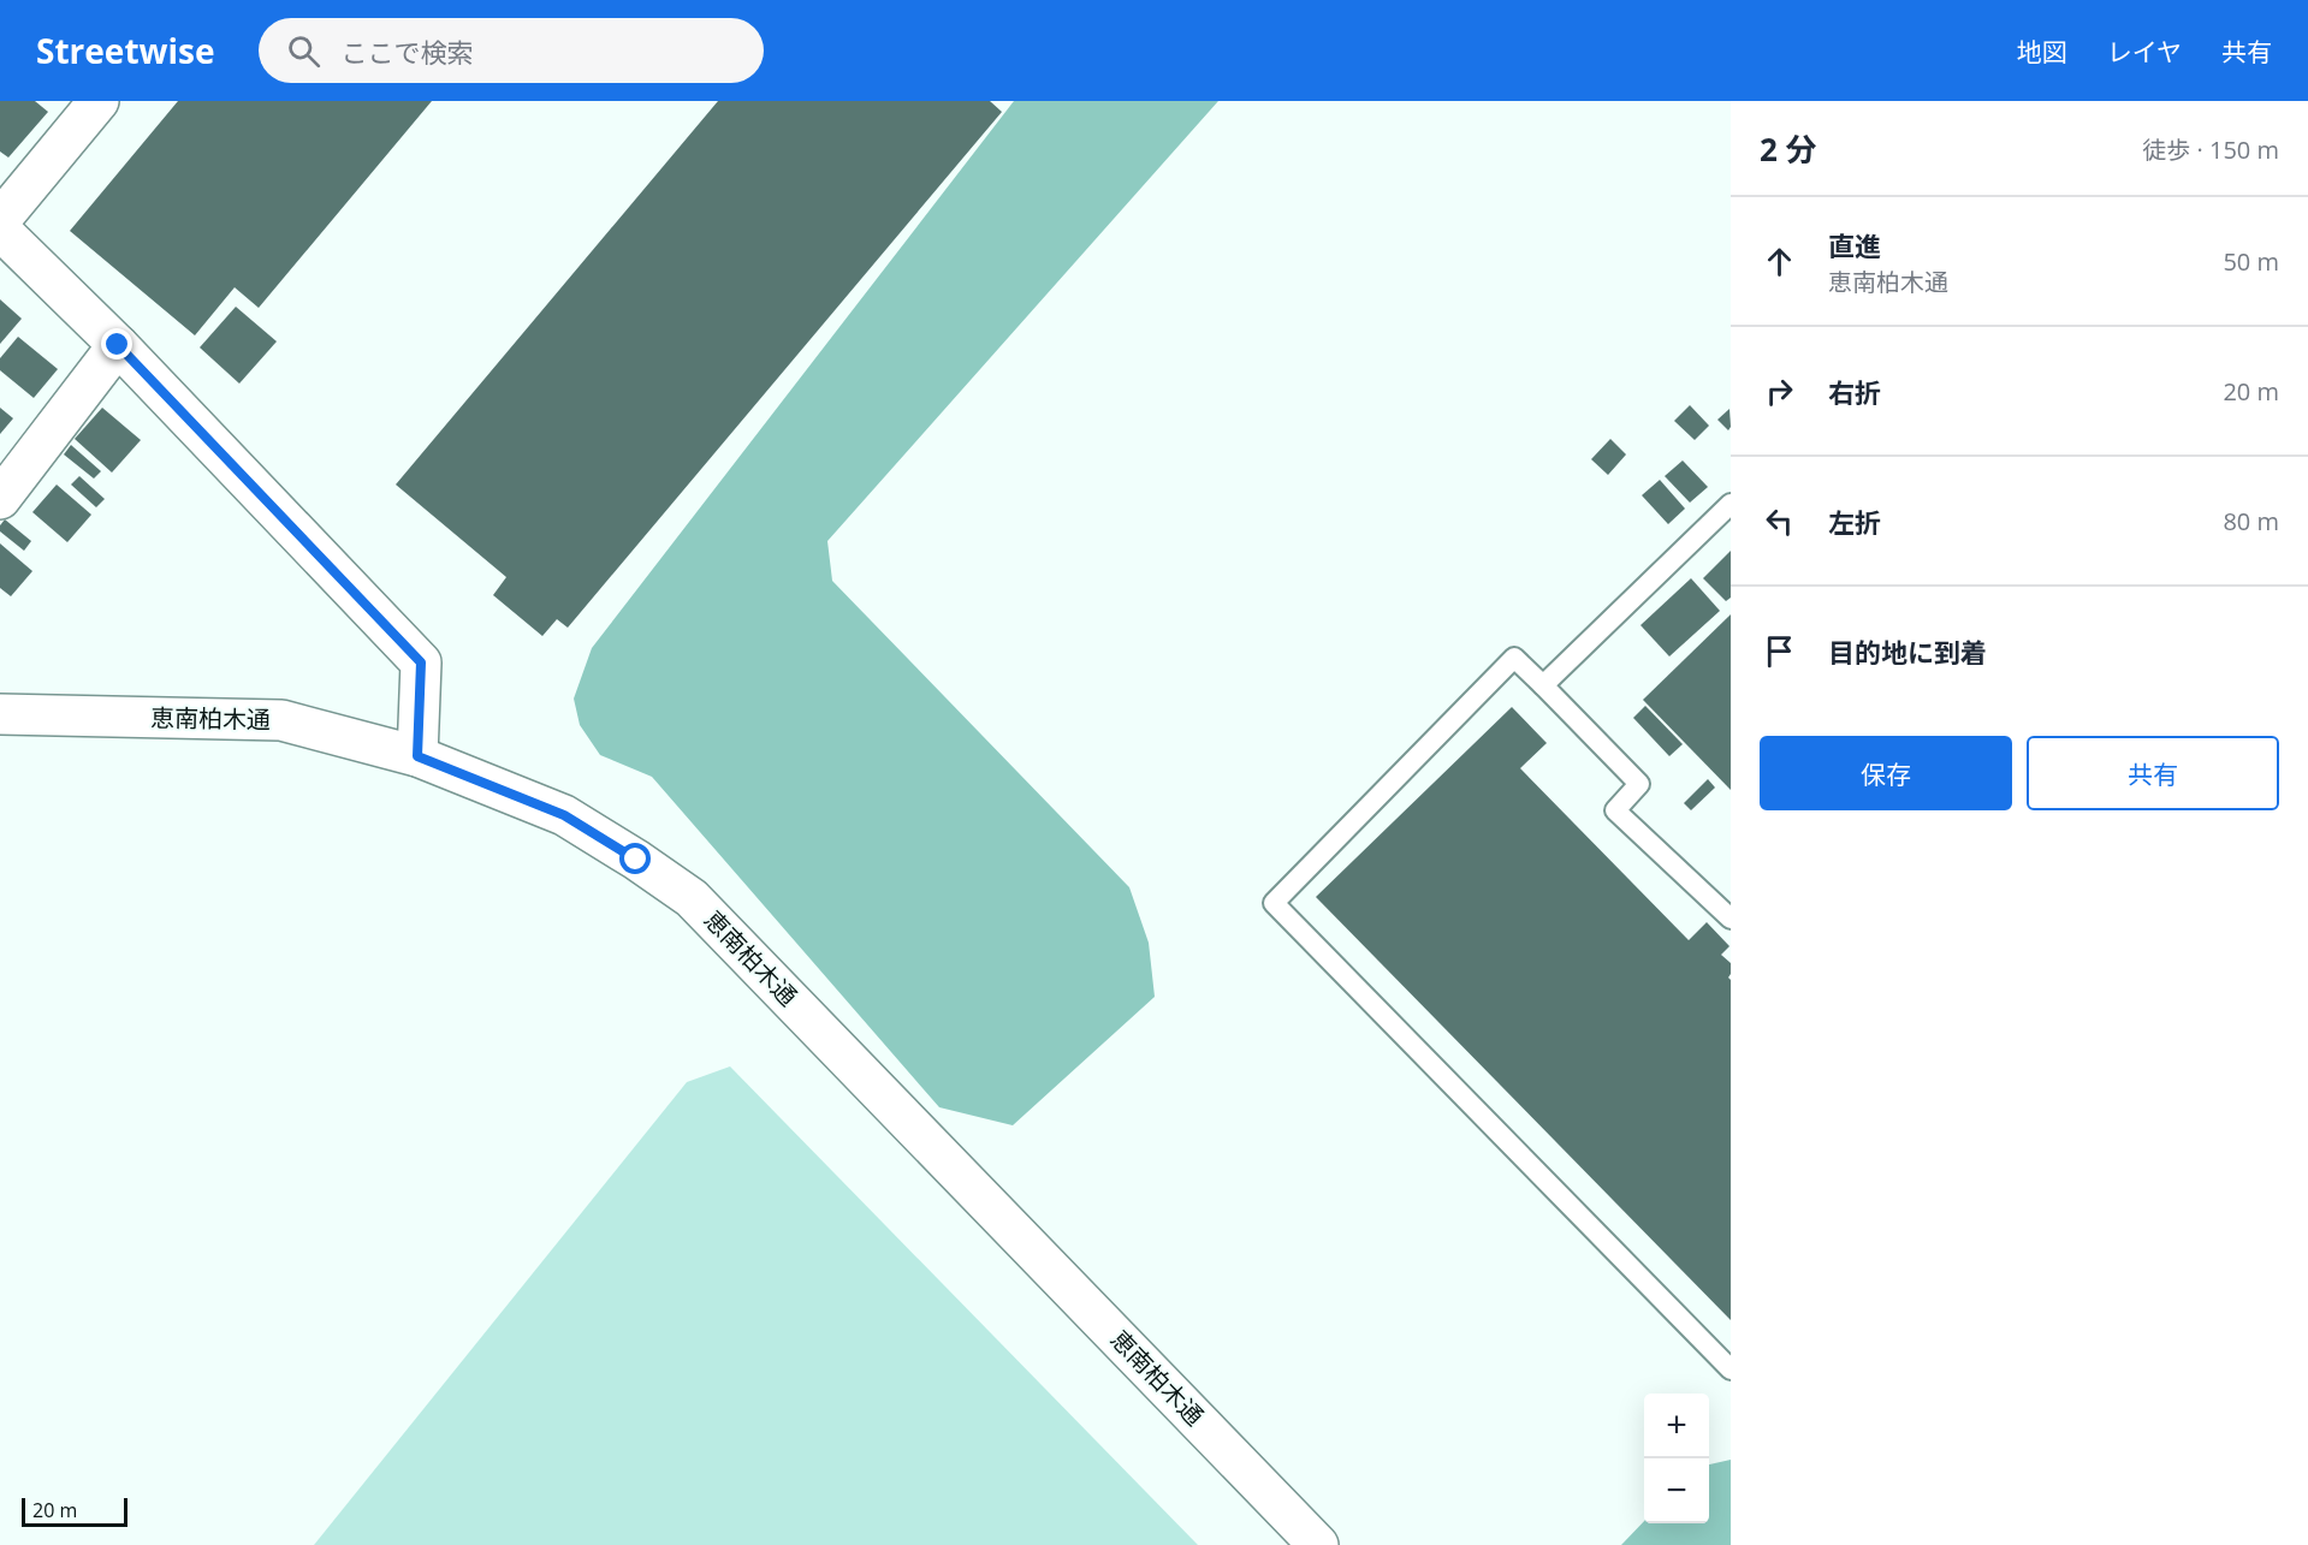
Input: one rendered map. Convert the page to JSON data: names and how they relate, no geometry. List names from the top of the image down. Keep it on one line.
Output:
{"streets":{"street":["恵南柏木通"]},"scale_bar":"20 m","page":{"header":"Streetwise","search":"ここで検索","nav":["地図","レイヤ","共有"],"heading":["2 分","徒歩 · 150 m"],"list":[["直進","恵南柏木通","50 m"],["右折","20 m"],["左折","80 m"],"目的地に到着"],"buttons":["保存","共有"],"map_buttons":["+","−"],"scale":"20 m"}}
